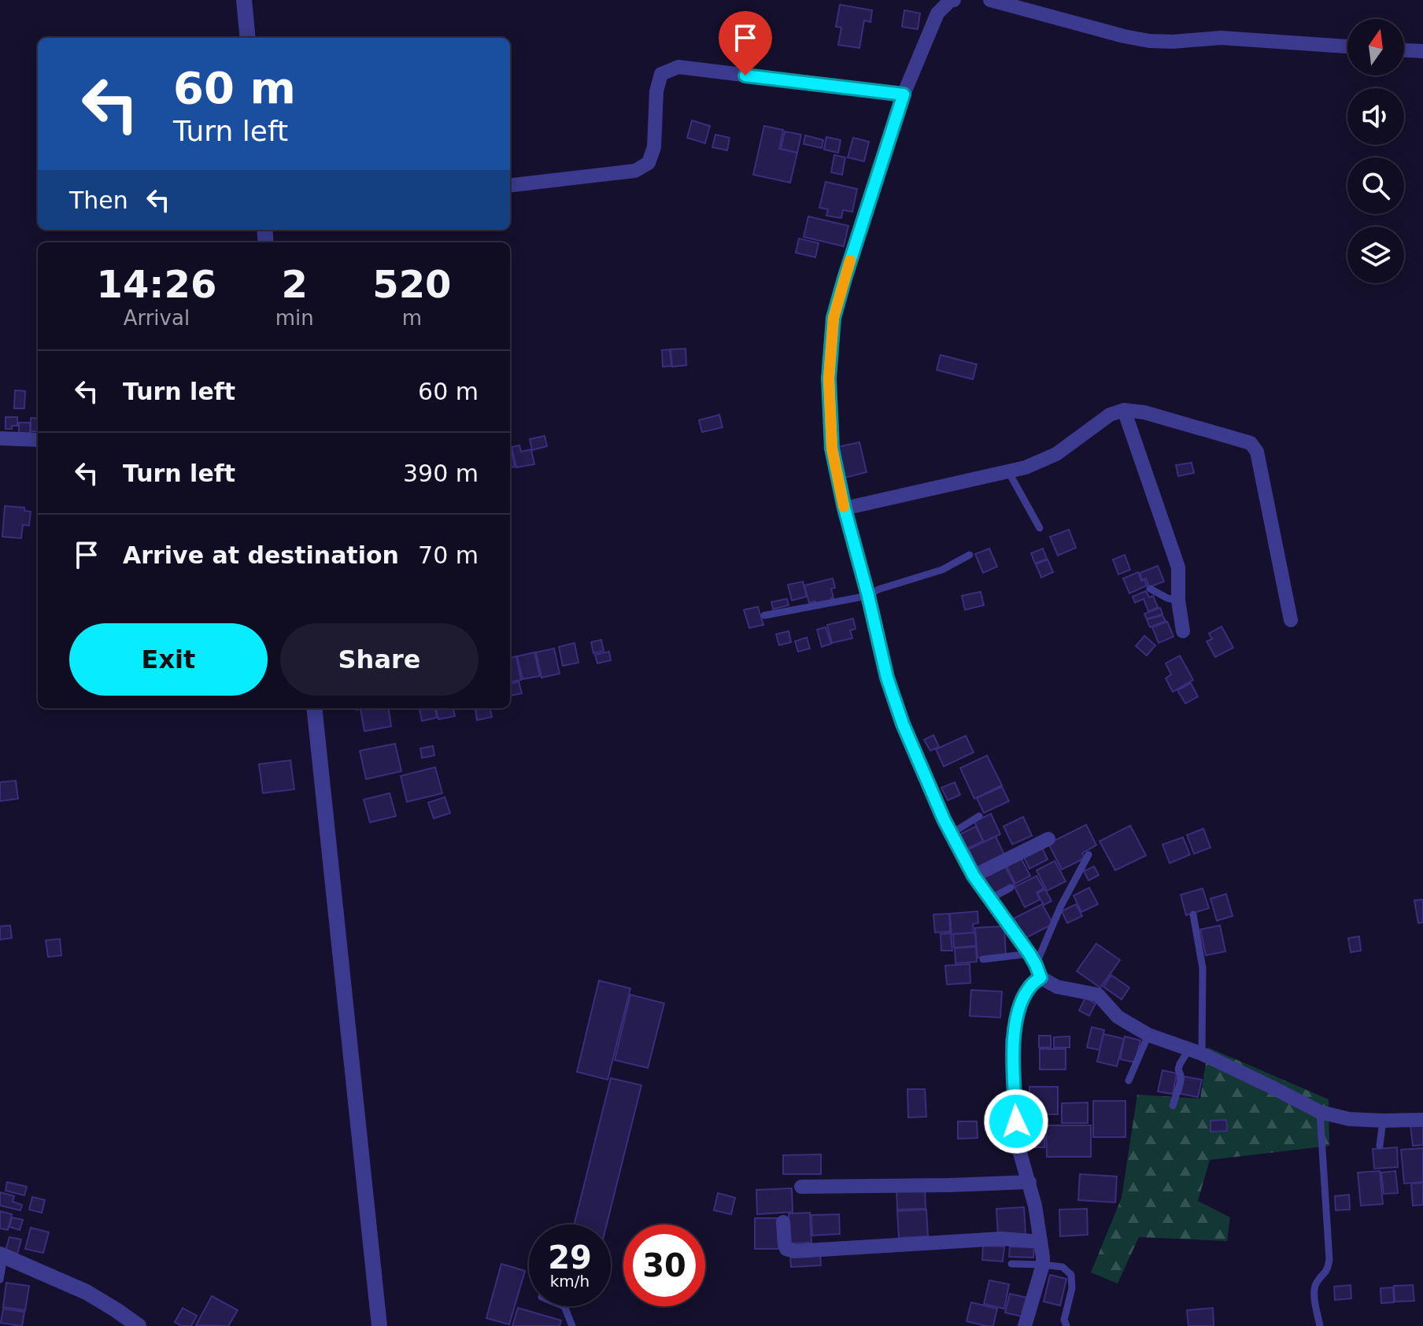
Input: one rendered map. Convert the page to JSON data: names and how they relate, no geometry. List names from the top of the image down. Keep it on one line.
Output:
{"north":"top","page":{"turn":["60 m","Turn left"],"then":"Then","eta":["14:26","Arrival","2","min","520","m"],"list":[{"name":"Turn left","value":"60 m"},{"name":"Turn left","value":"390 m"},{"name":"Arrive at destination","value":"70 m"}],"buttons":["Exit","Share"],"speed":"29 km/h","limit":"30"}}
